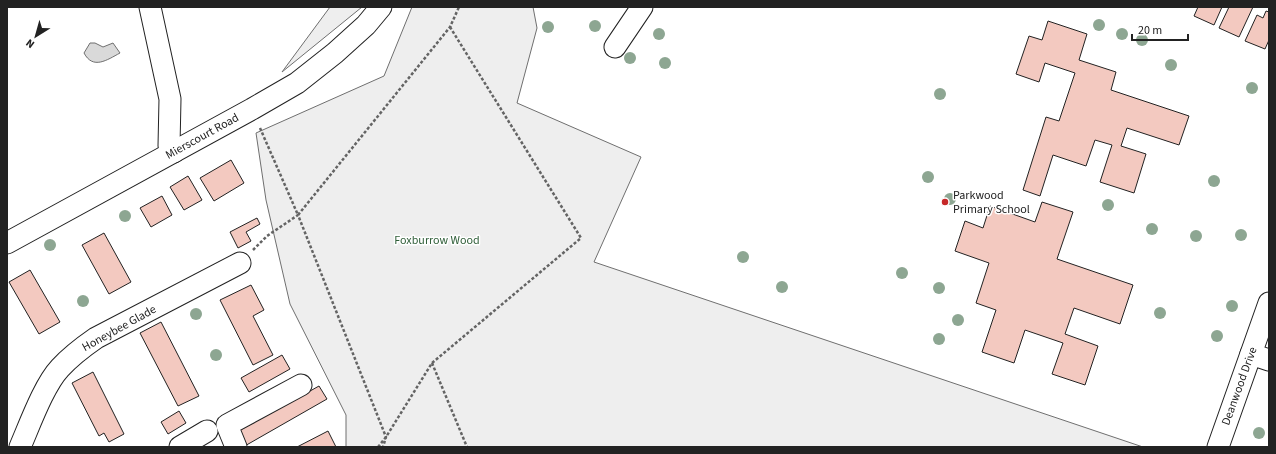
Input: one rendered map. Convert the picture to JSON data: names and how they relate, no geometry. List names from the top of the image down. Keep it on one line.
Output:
{"streets":{"street":["Mierscourt Road","Honeybee Glade","Deanwood Drive"]},"parks":["Foxburrow Wood"],"places":["Parkwood Primary School"],"scale_bar":"20 m","north":"bottom left"}
